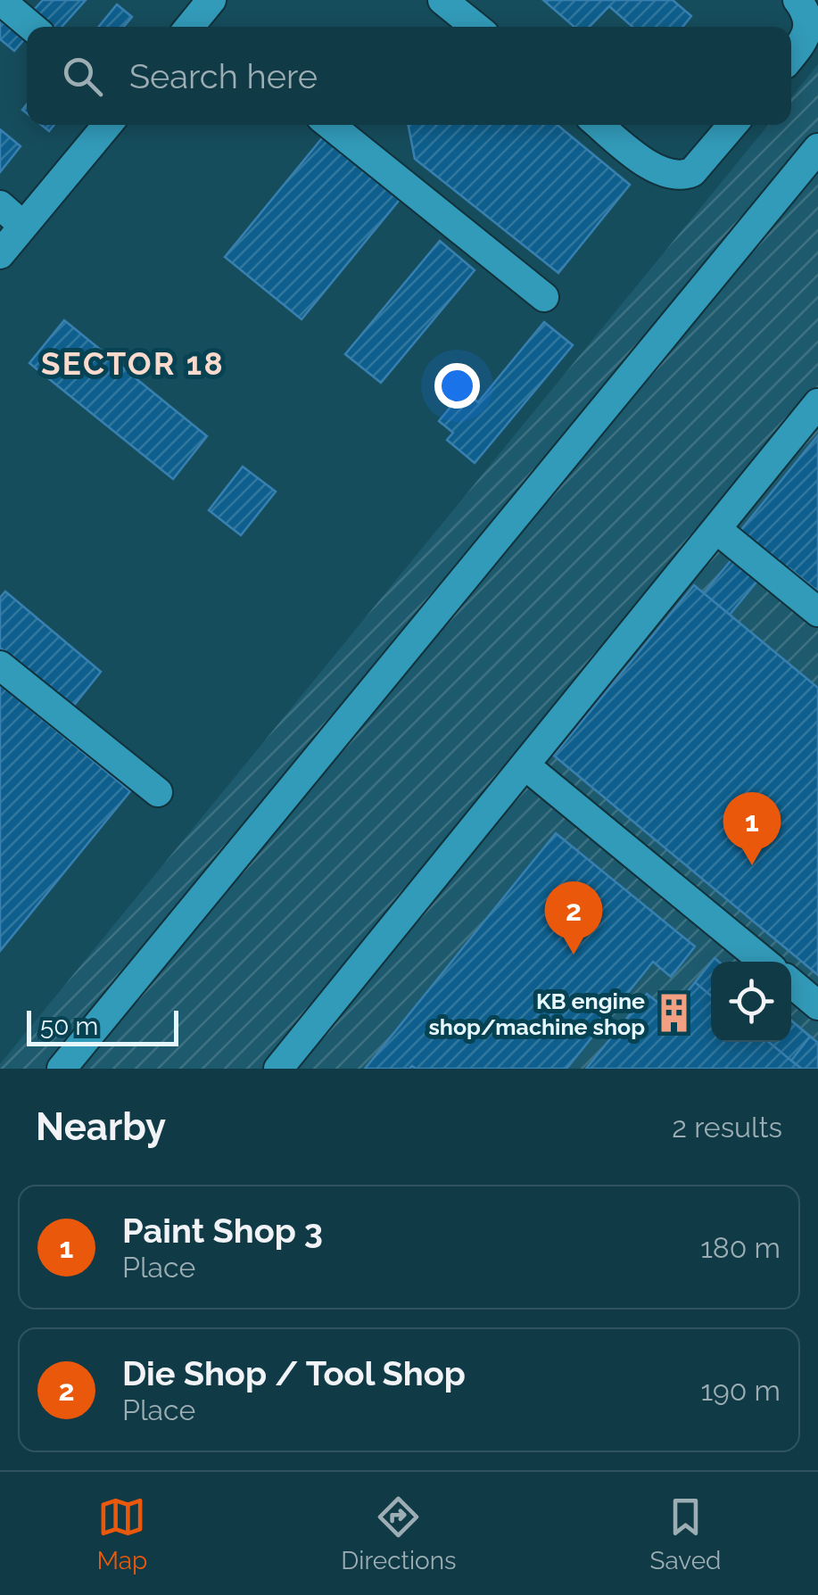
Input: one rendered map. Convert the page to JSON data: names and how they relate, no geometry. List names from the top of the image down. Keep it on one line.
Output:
{"districts":["SECTOR 18"],"places":{"building":["KB engine shop/machine shop"]},"scale_bar":"50 m","page":{"search":"Search here","pins":["1","2"],"scale":"50 m","heading":["Nearby","2 results"],"list":[{"mark":"1","name":"Paint Shop 3","note":"Place","value":"180 m"},{"mark":"2","name":"Die Shop / Tool Shop","note":"Place","value":"190 m"}],"nav":["Map","Directions","Saved"]}}
